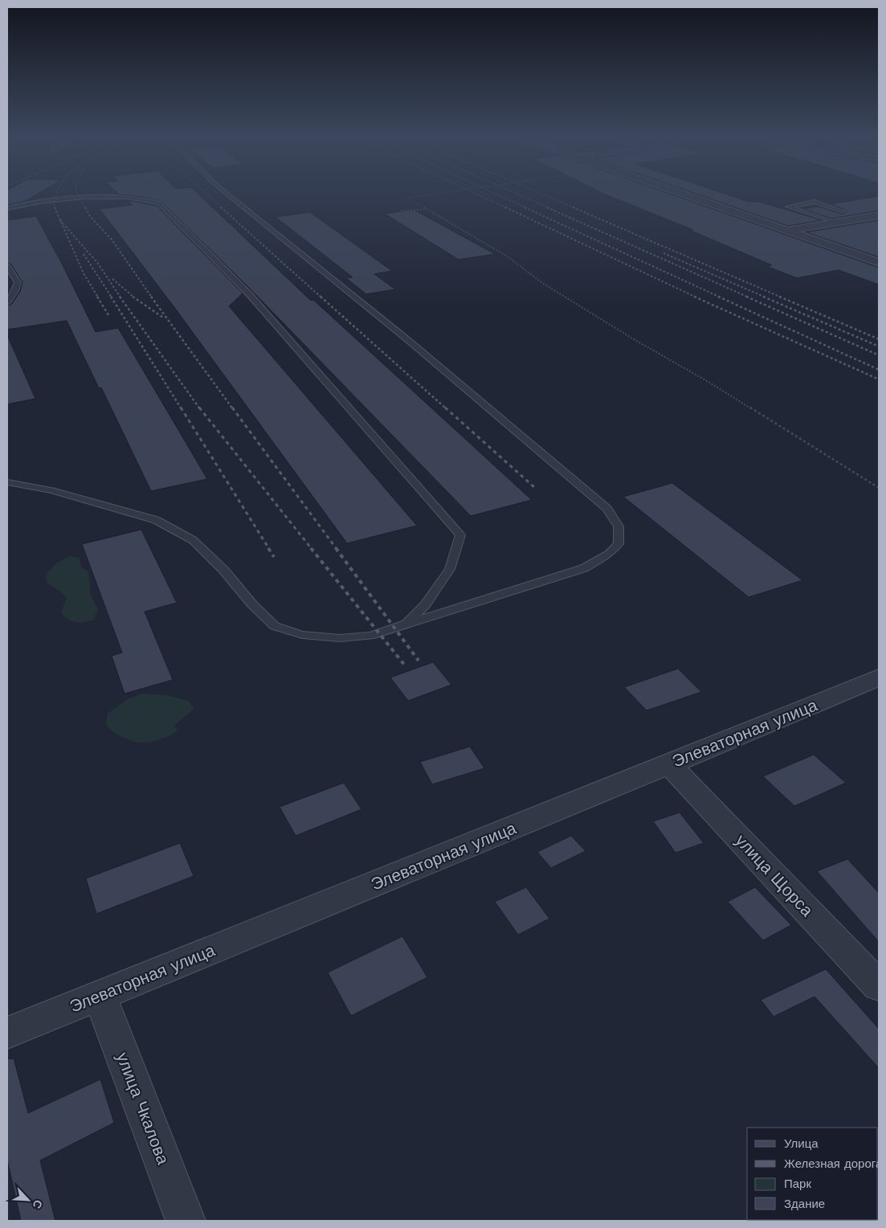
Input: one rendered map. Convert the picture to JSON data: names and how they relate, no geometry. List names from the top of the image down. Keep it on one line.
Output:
{"streets":{"street":["Элеваторная улица","улица Щорса","улица Чкалова"]},"crossings":[["Элеваторная улица","улица Щорса"],["Элеваторная улица","улица Чкалова"]],"legend":["Улица","Железная дорога","Парк","Здание"],"north":"bottom right"}
